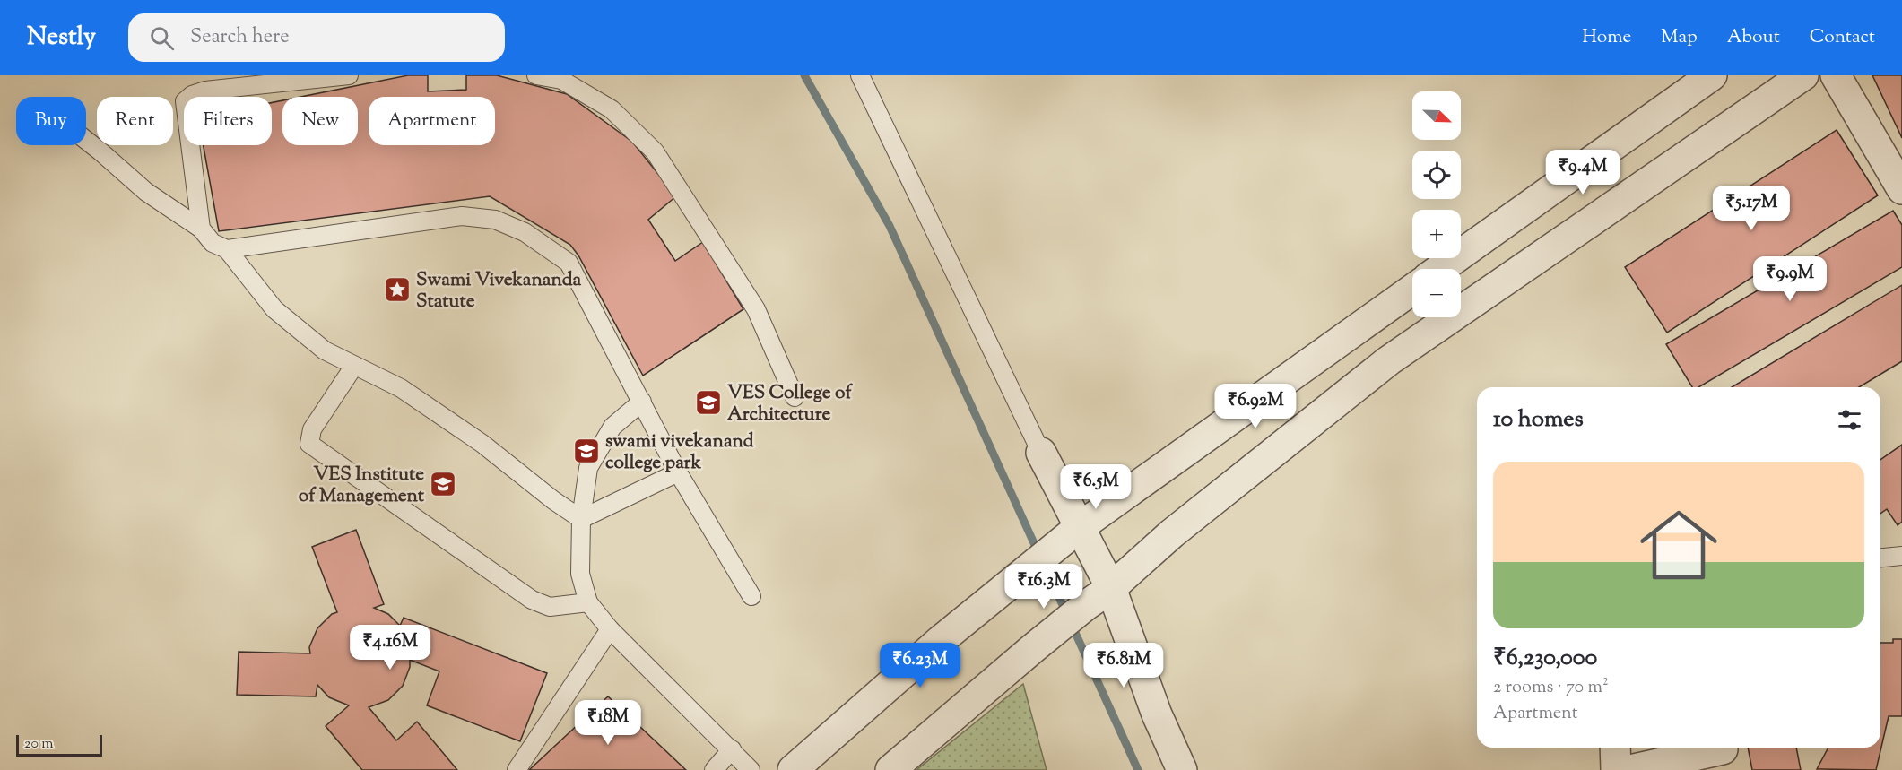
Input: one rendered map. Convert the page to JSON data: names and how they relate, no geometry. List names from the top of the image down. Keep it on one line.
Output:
{"places":{"place":["Swami Vivekananda Statute"],"school or university":["VES College of Architecture","swami vivekanand college park","VES Institute of Management"]},"scale_bar":"20 m","north":"bottom right","page":{"header":"Nestly","search":"Search here","nav":["Home","Map","About","Contact"],"map_buttons":["+","−"],"chip":["Buy","Rent","Filters","New","Apartment"],"price":["₹9.4M","₹5.17M","₹9.9M","₹6.92M","₹6.5M","₹16.3M","₹4.16M","₹6.23M","₹6.81M","₹18M"],"heading":"10 homes","list":[{"name":"₹6,230,000","note":"2 rooms · 70 m² · Apartment"}],"scale":"20 m"}}
